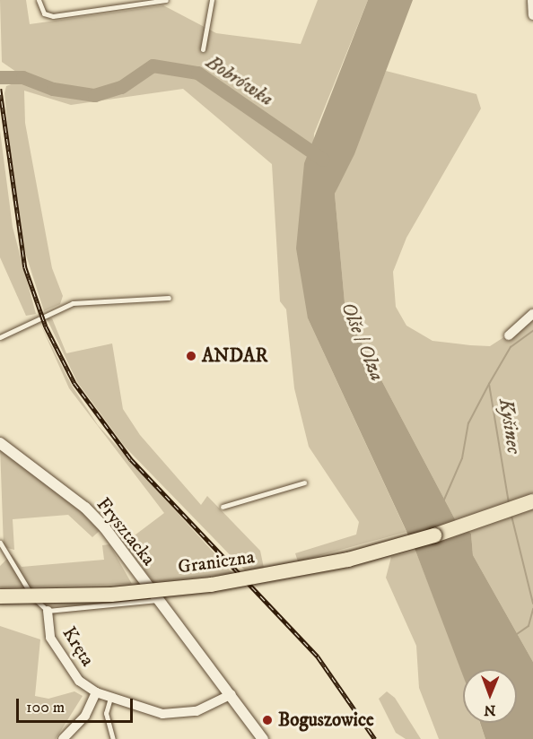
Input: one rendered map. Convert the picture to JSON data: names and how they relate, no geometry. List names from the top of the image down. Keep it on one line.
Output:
{"streets":{"main road":["Graniczna"],"street":["Frysztacka","Kręta"]},"crossings":[["Frysztacka","Kręta"]],"water":["Bobrówka","Olše / Olza","Kyšinec"],"places":["ANDAR","Boguszowice"],"scale_bar":"100 m","north":"bottom"}
